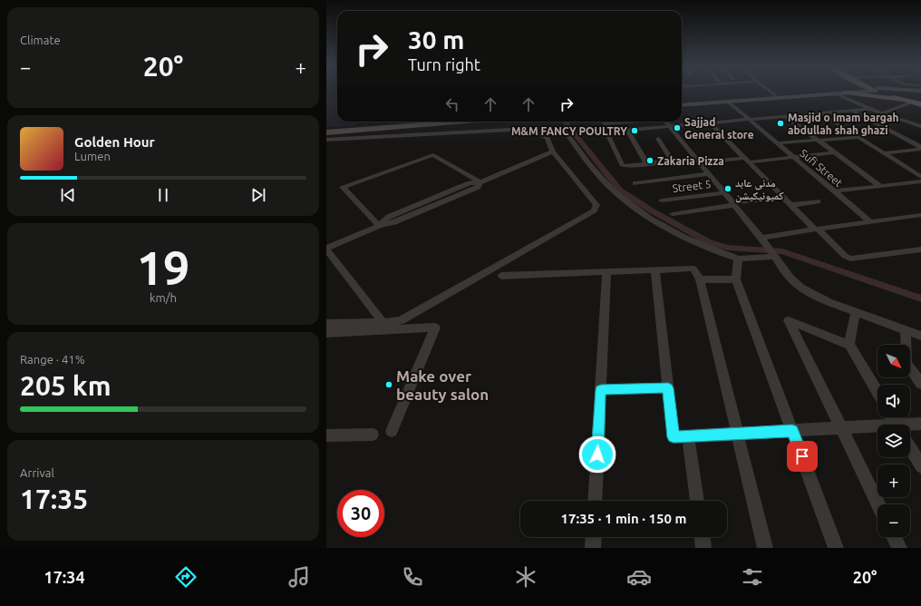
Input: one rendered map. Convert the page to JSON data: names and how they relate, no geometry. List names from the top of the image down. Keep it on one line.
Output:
{"streets":{"street":["Sufi Street","Street 5"]},"places":["Masjid o Imam bargah abdullah shah ghazi","Sajjad General store","M&M FANCY POULTRY","Zakaria Pizza","مدنی عابد کمیونیکیشن","Make over beauty salon"],"north":"bottom right","page":{"tile":["Climate",["19","km/h"],["Range · 41%","205 km"],["Arrival","17:35"]],"turn":["30 m","Turn right"],"heat":["−","20°","+"],"song":["Golden Hour","Lumen"],"map_buttons":["+","−"],"limit":"30","trip":"17:35 · 1 min · 150 m","tabs":["17:34","20°"]}}
